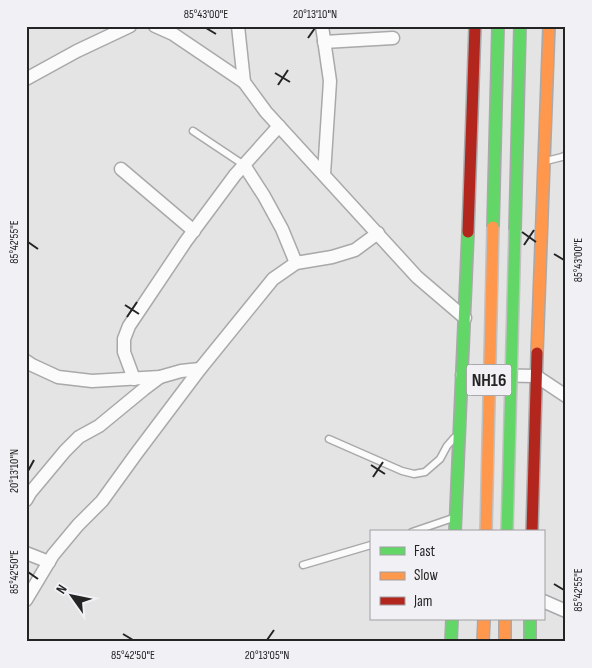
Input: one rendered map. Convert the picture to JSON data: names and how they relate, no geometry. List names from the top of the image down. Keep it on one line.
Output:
{"streets":{"main road":["NH16"]},"legend":["Fast","Slow","Jam"],"north":"top left","coordinates":["85°43'00\"E","20°13'10\"N","85°42'55\"E","85°42'50\"E","20°13'05\"N"]}
